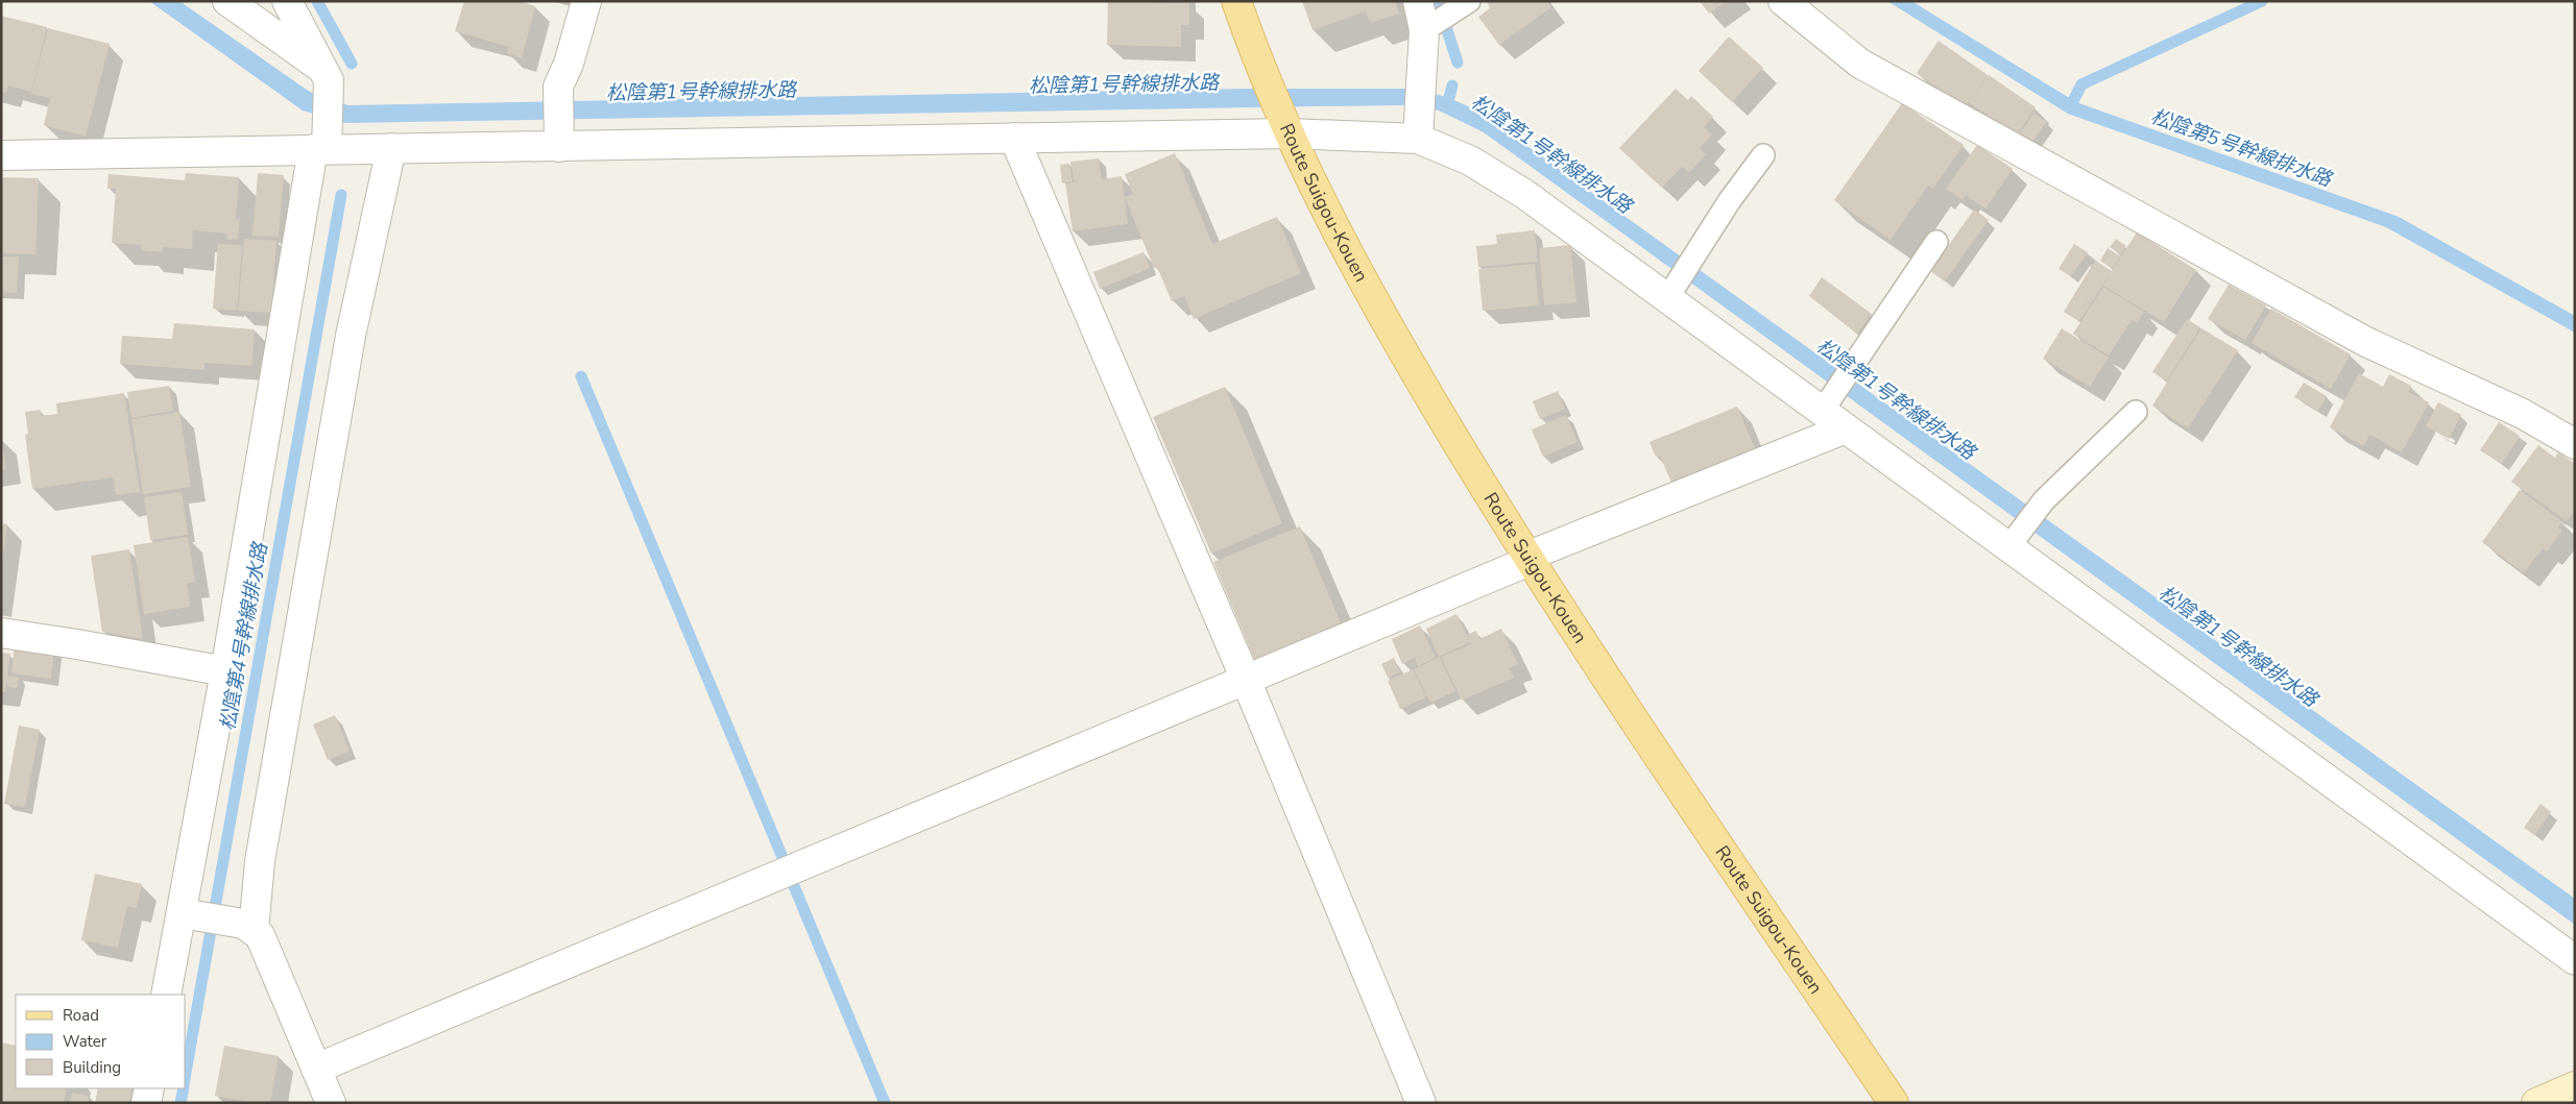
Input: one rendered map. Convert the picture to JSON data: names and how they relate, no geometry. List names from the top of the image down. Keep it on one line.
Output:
{"streets":{"main road":["Route Suigou-Kouen"]},"water":["松陰第1号幹線排水路","松陰第5号幹線排水路","松陰第4号幹線排水路"],"legend":["Road","Water","Building"]}
